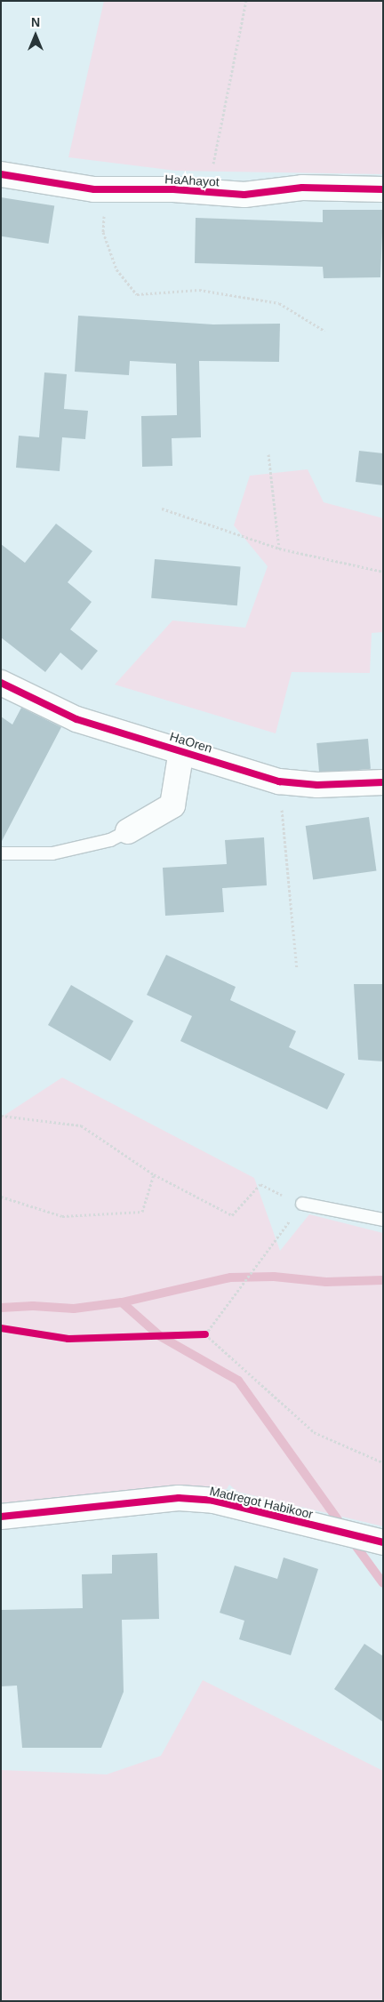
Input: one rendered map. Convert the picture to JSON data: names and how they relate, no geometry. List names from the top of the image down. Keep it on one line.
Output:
{"streets":{"street":["HaAhayot","HaOren","Madregot Habikoor"]},"north":"top"}
